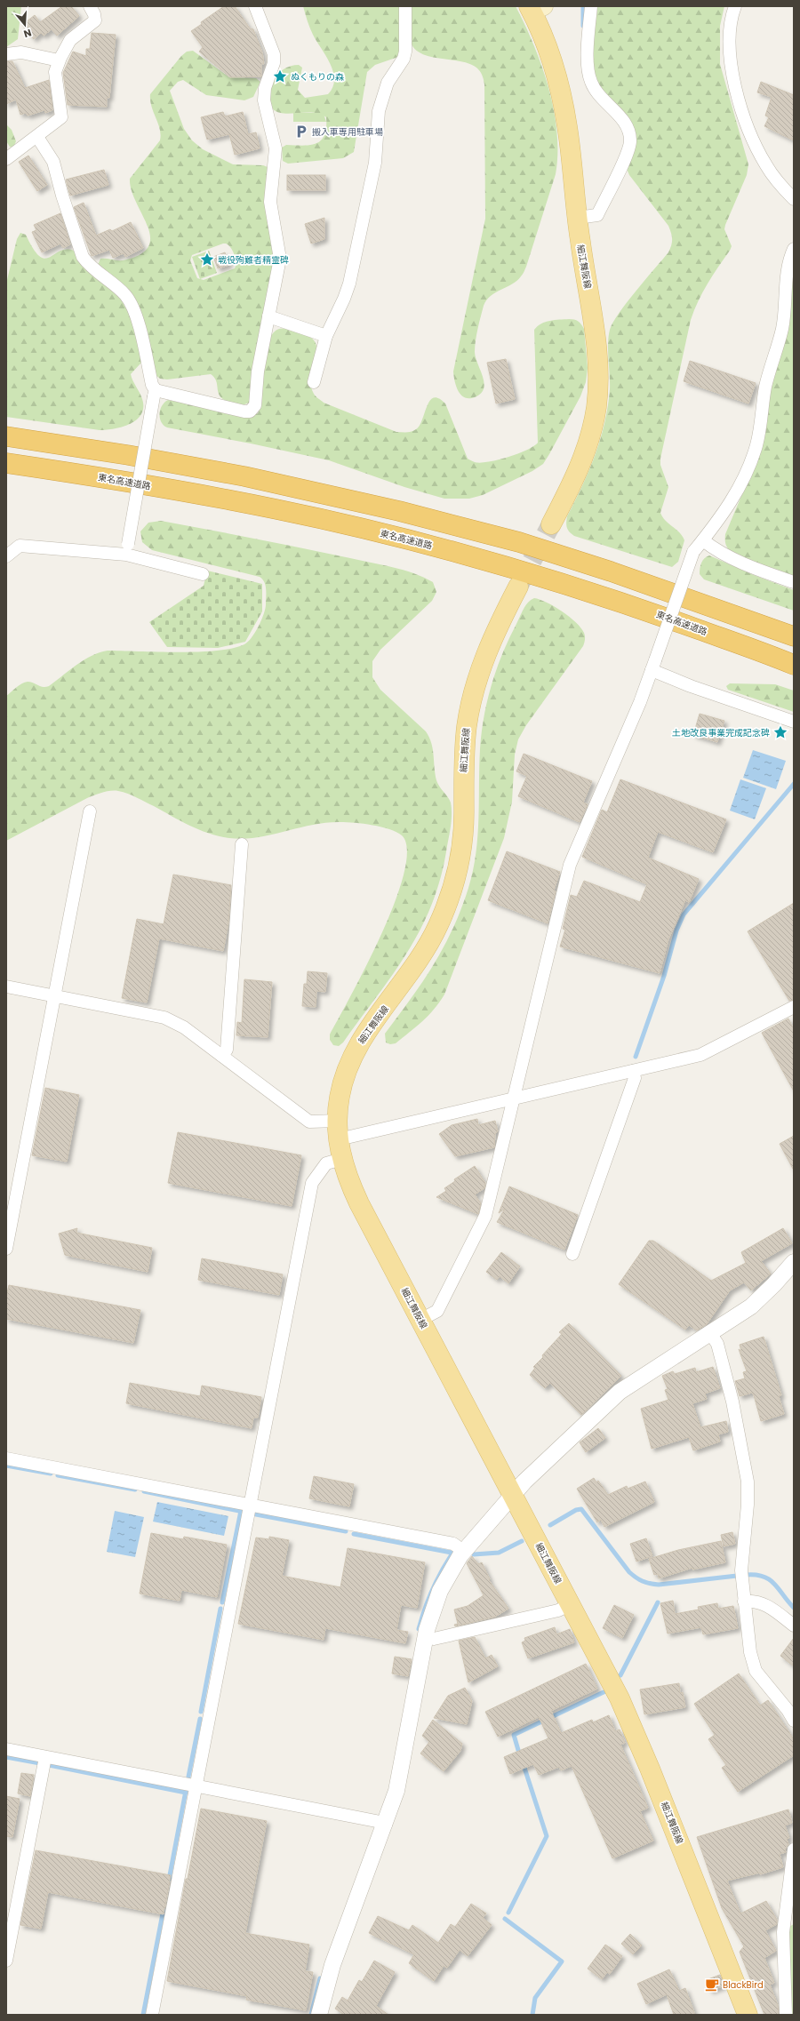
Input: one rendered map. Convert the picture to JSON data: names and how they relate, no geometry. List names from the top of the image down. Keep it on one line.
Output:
{"streets":{"highway":["東名高速道路"],"main road":["細江舞阪線"]},"places":{"place":["ぬくもりの森","戦役殉難者精霊碑","土地改良事業完成記念碑"],"parking":["搬入車専用駐車場"],"cafe":["BlackBird"]},"north":"bottom"}
